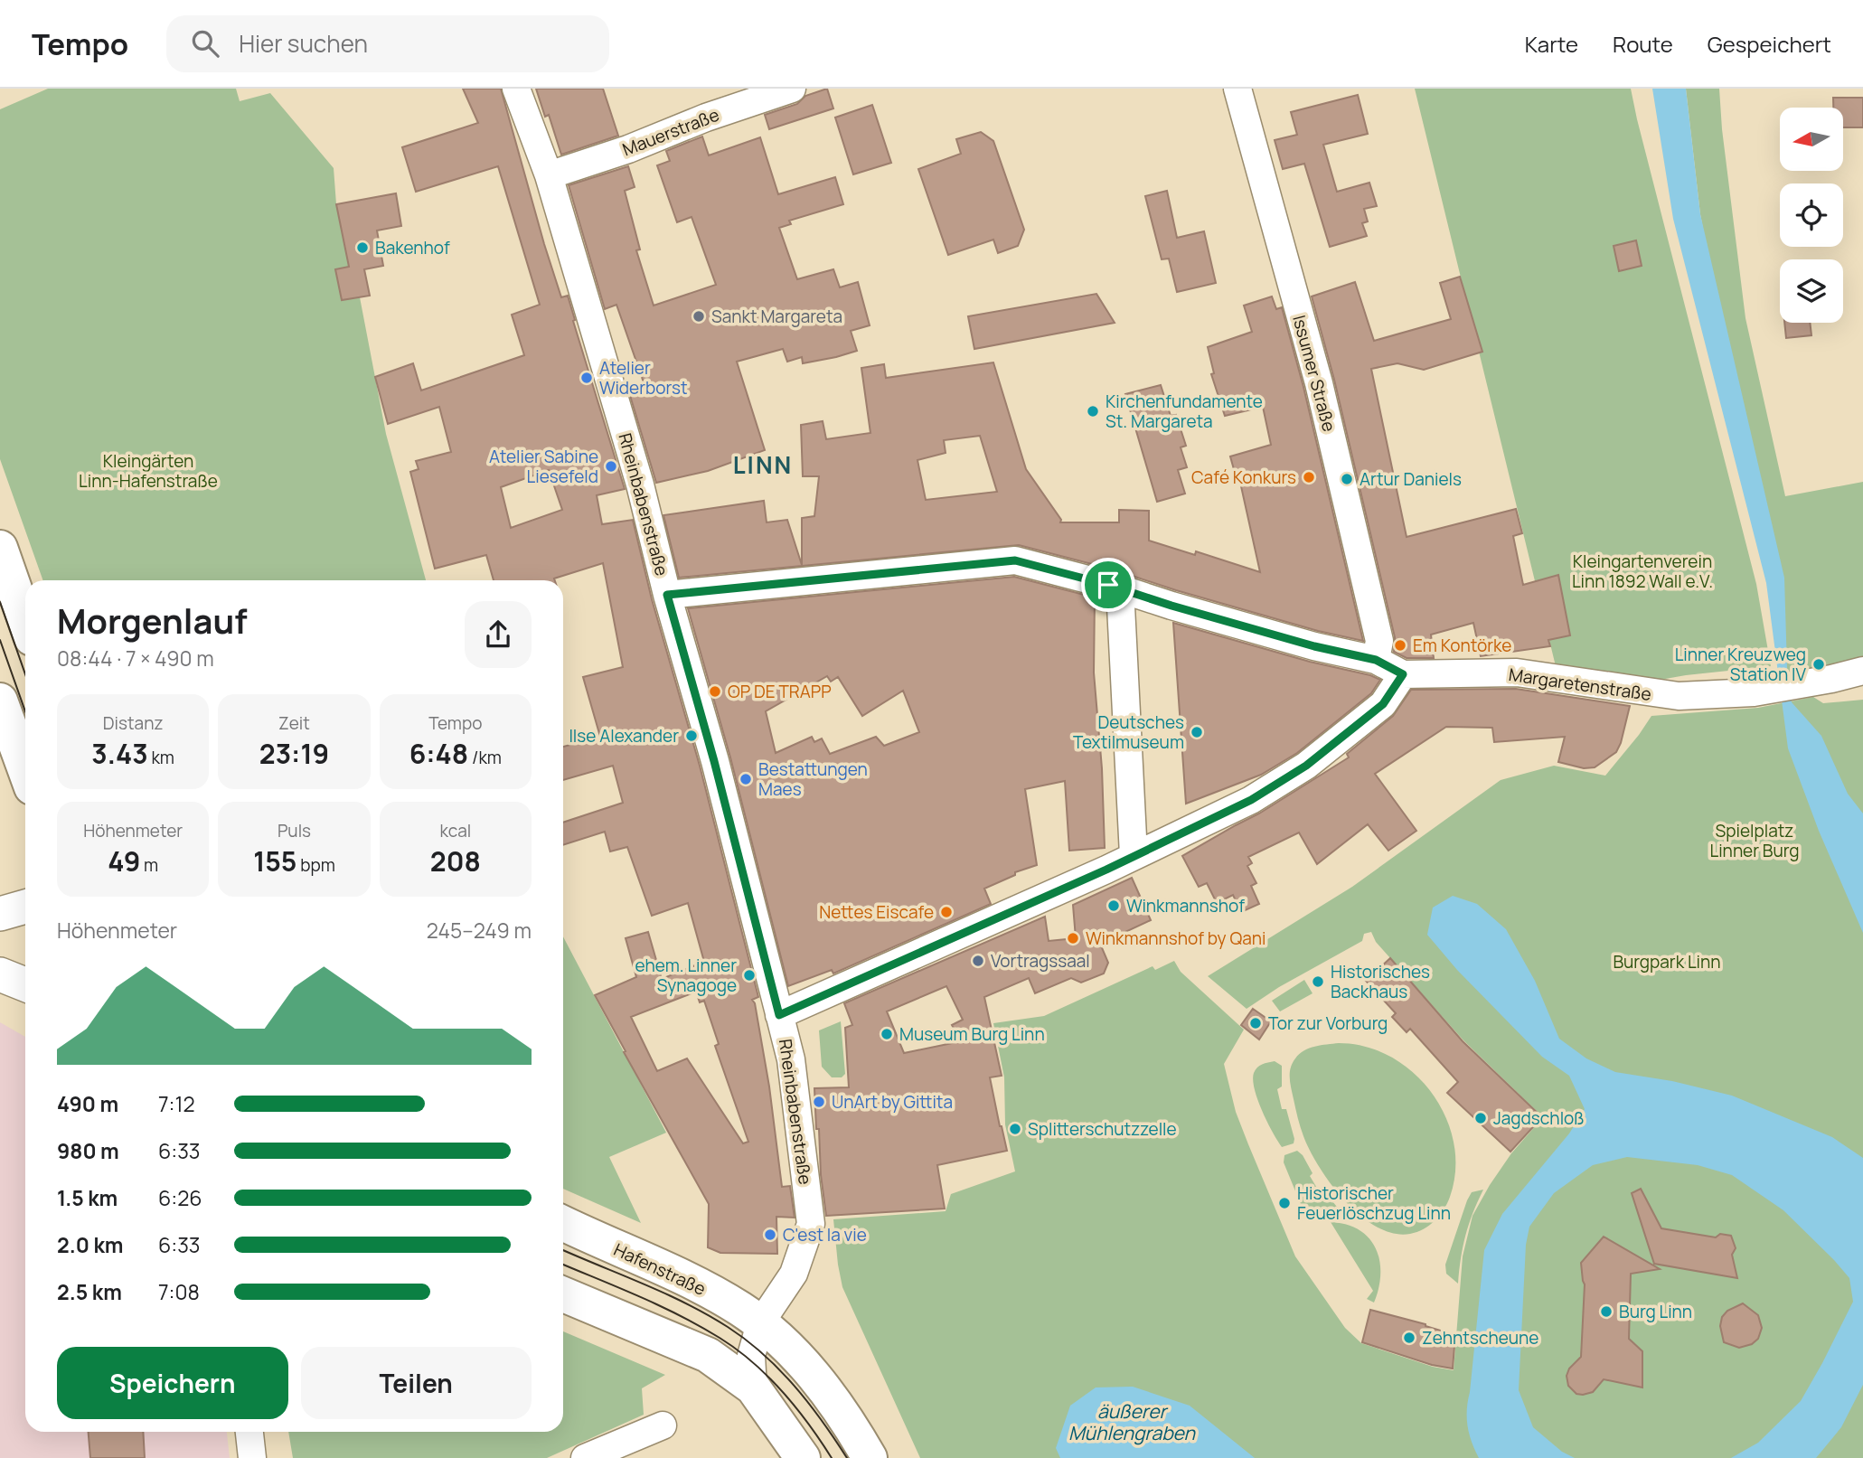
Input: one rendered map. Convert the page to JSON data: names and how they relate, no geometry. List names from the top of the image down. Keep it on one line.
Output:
{"streets":{"main road":["Hafenstraße"],"street":["Mauerstraße","Issumer Straße","Rheinbabenstraße","Margaretenstraße"]},"crossings":[["Mauerstraße","Rheinbabenstraße"],["Issumer Straße","Margaretenstraße"],["Rheinbabenstraße","Margaretenstraße"],["Rheinbabenstraße","Hafenstraße"]],"districts":["LINN"],"water":["äußerer Mühlengraben"],"parks":["Kleingärten Linn-Hafenstraße","Kleingartenverein Linn 1892 Wall e.V.","Spielplatz Linner Burg","Burgpark Linn"],"places":["Bakenhof","Sankt Margareta","Atelier Widerborst","Kirchenfundamente St. Margareta","Atelier Sabine Liesefeld","Café Konkurs","Artur Daniels","Em Kontörke","Linner Kreuzweg Station IV","OP DE TRAPP","Deutsches Textilmuseum","Ilse Alexander","Bestattungen Maes","Winkmannshof","Nettes Eiscafe","Winkmannshof by Qani","Vortragssaal","ehem. Linner Synagoge","Historisches Backhaus","Tor zur Vorburg","Museum Burg Linn","UnArt by Gittita","Jagdschloß","Splitterschutzzelle","Historischer Feuerlöschzug Linn","C'est la vie","Burg Linn","Zehntscheune"],"north":"left","page":{"header":"Tempo","search":"Hier suchen","nav":["Karte","Route","Gespeichert"],"heading":["Morgenlauf","08:44 · 7 × 490 m"],"stats":[["Distanz","3.43 km"],["Zeit","23:19"],["Tempo","6:48 /km"],["Höhenmeter","49 m"],["Puls","155 bpm"],["kcal","208"]],"chart":["Höhenmeter","245–249 m"],"list":[{"name":"490 m","note":"7:12"},{"name":"980 m","note":"6:33"},{"name":"1.5 km","note":"6:26"},{"name":"2.0 km","note":"6:33"},{"name":"2.5 km","note":"7:08"}],"buttons":["Speichern","Teilen"]}}
